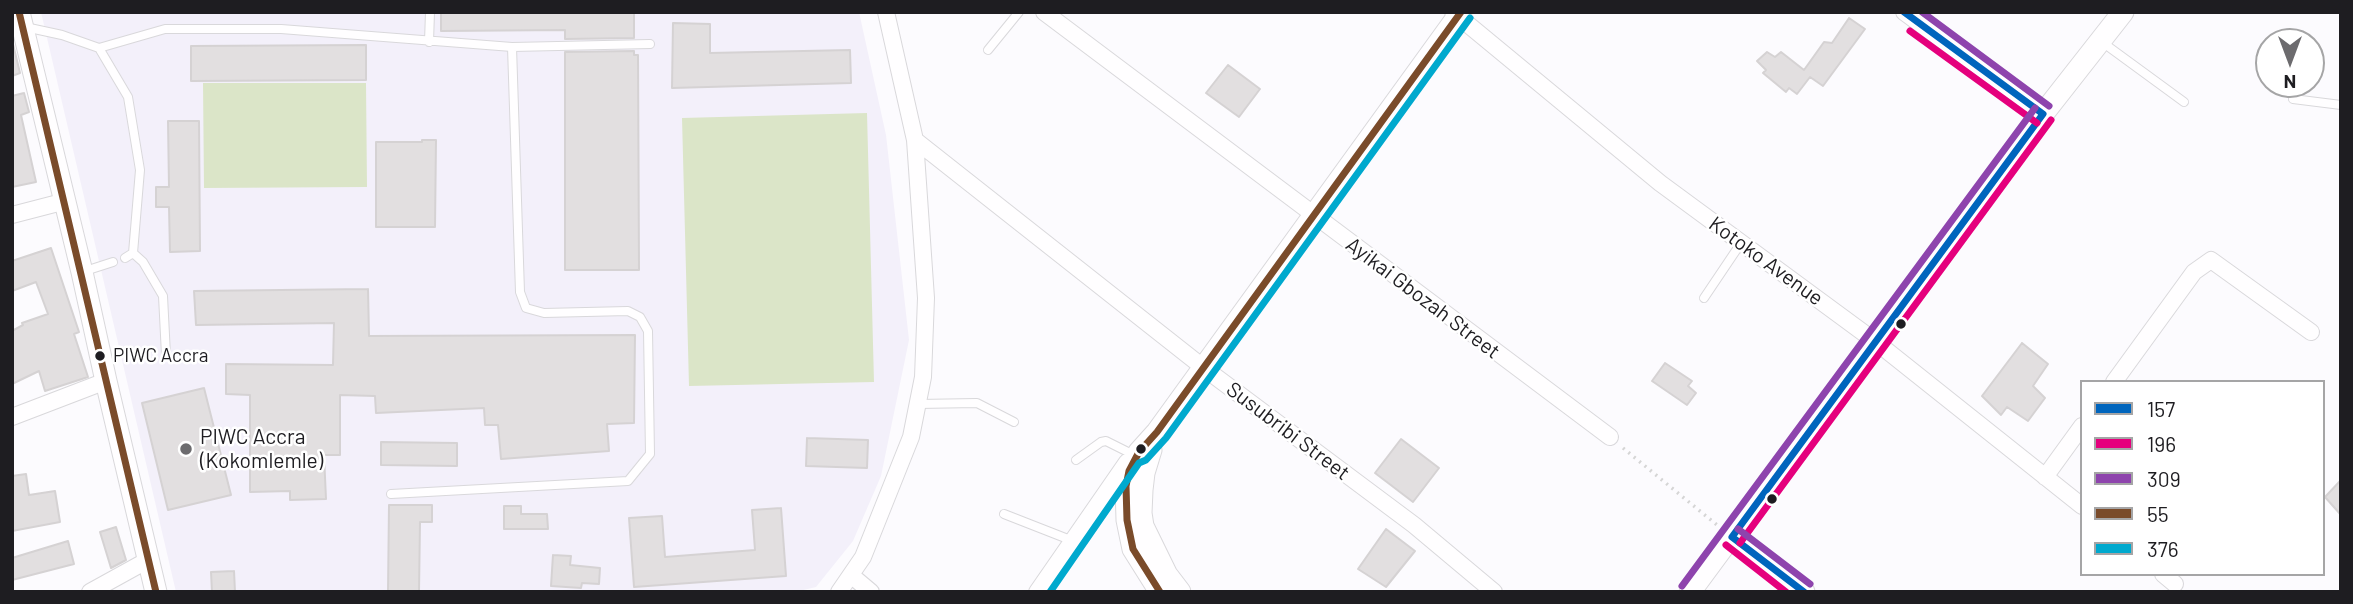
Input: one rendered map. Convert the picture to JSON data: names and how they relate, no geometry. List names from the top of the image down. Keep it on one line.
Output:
{"streets":{"street":["Kotoko Avenue","Ayikai Gbozah Street","Susubribi Street"]},"places":["PIWC Accra","PIWC Accra (Kokomlemle)"],"lines":["transit line 157","transit line 309","transit line 55","transit line 376","transit line 196"],"legend":["157","196","309","55","376"],"north":"bottom"}
